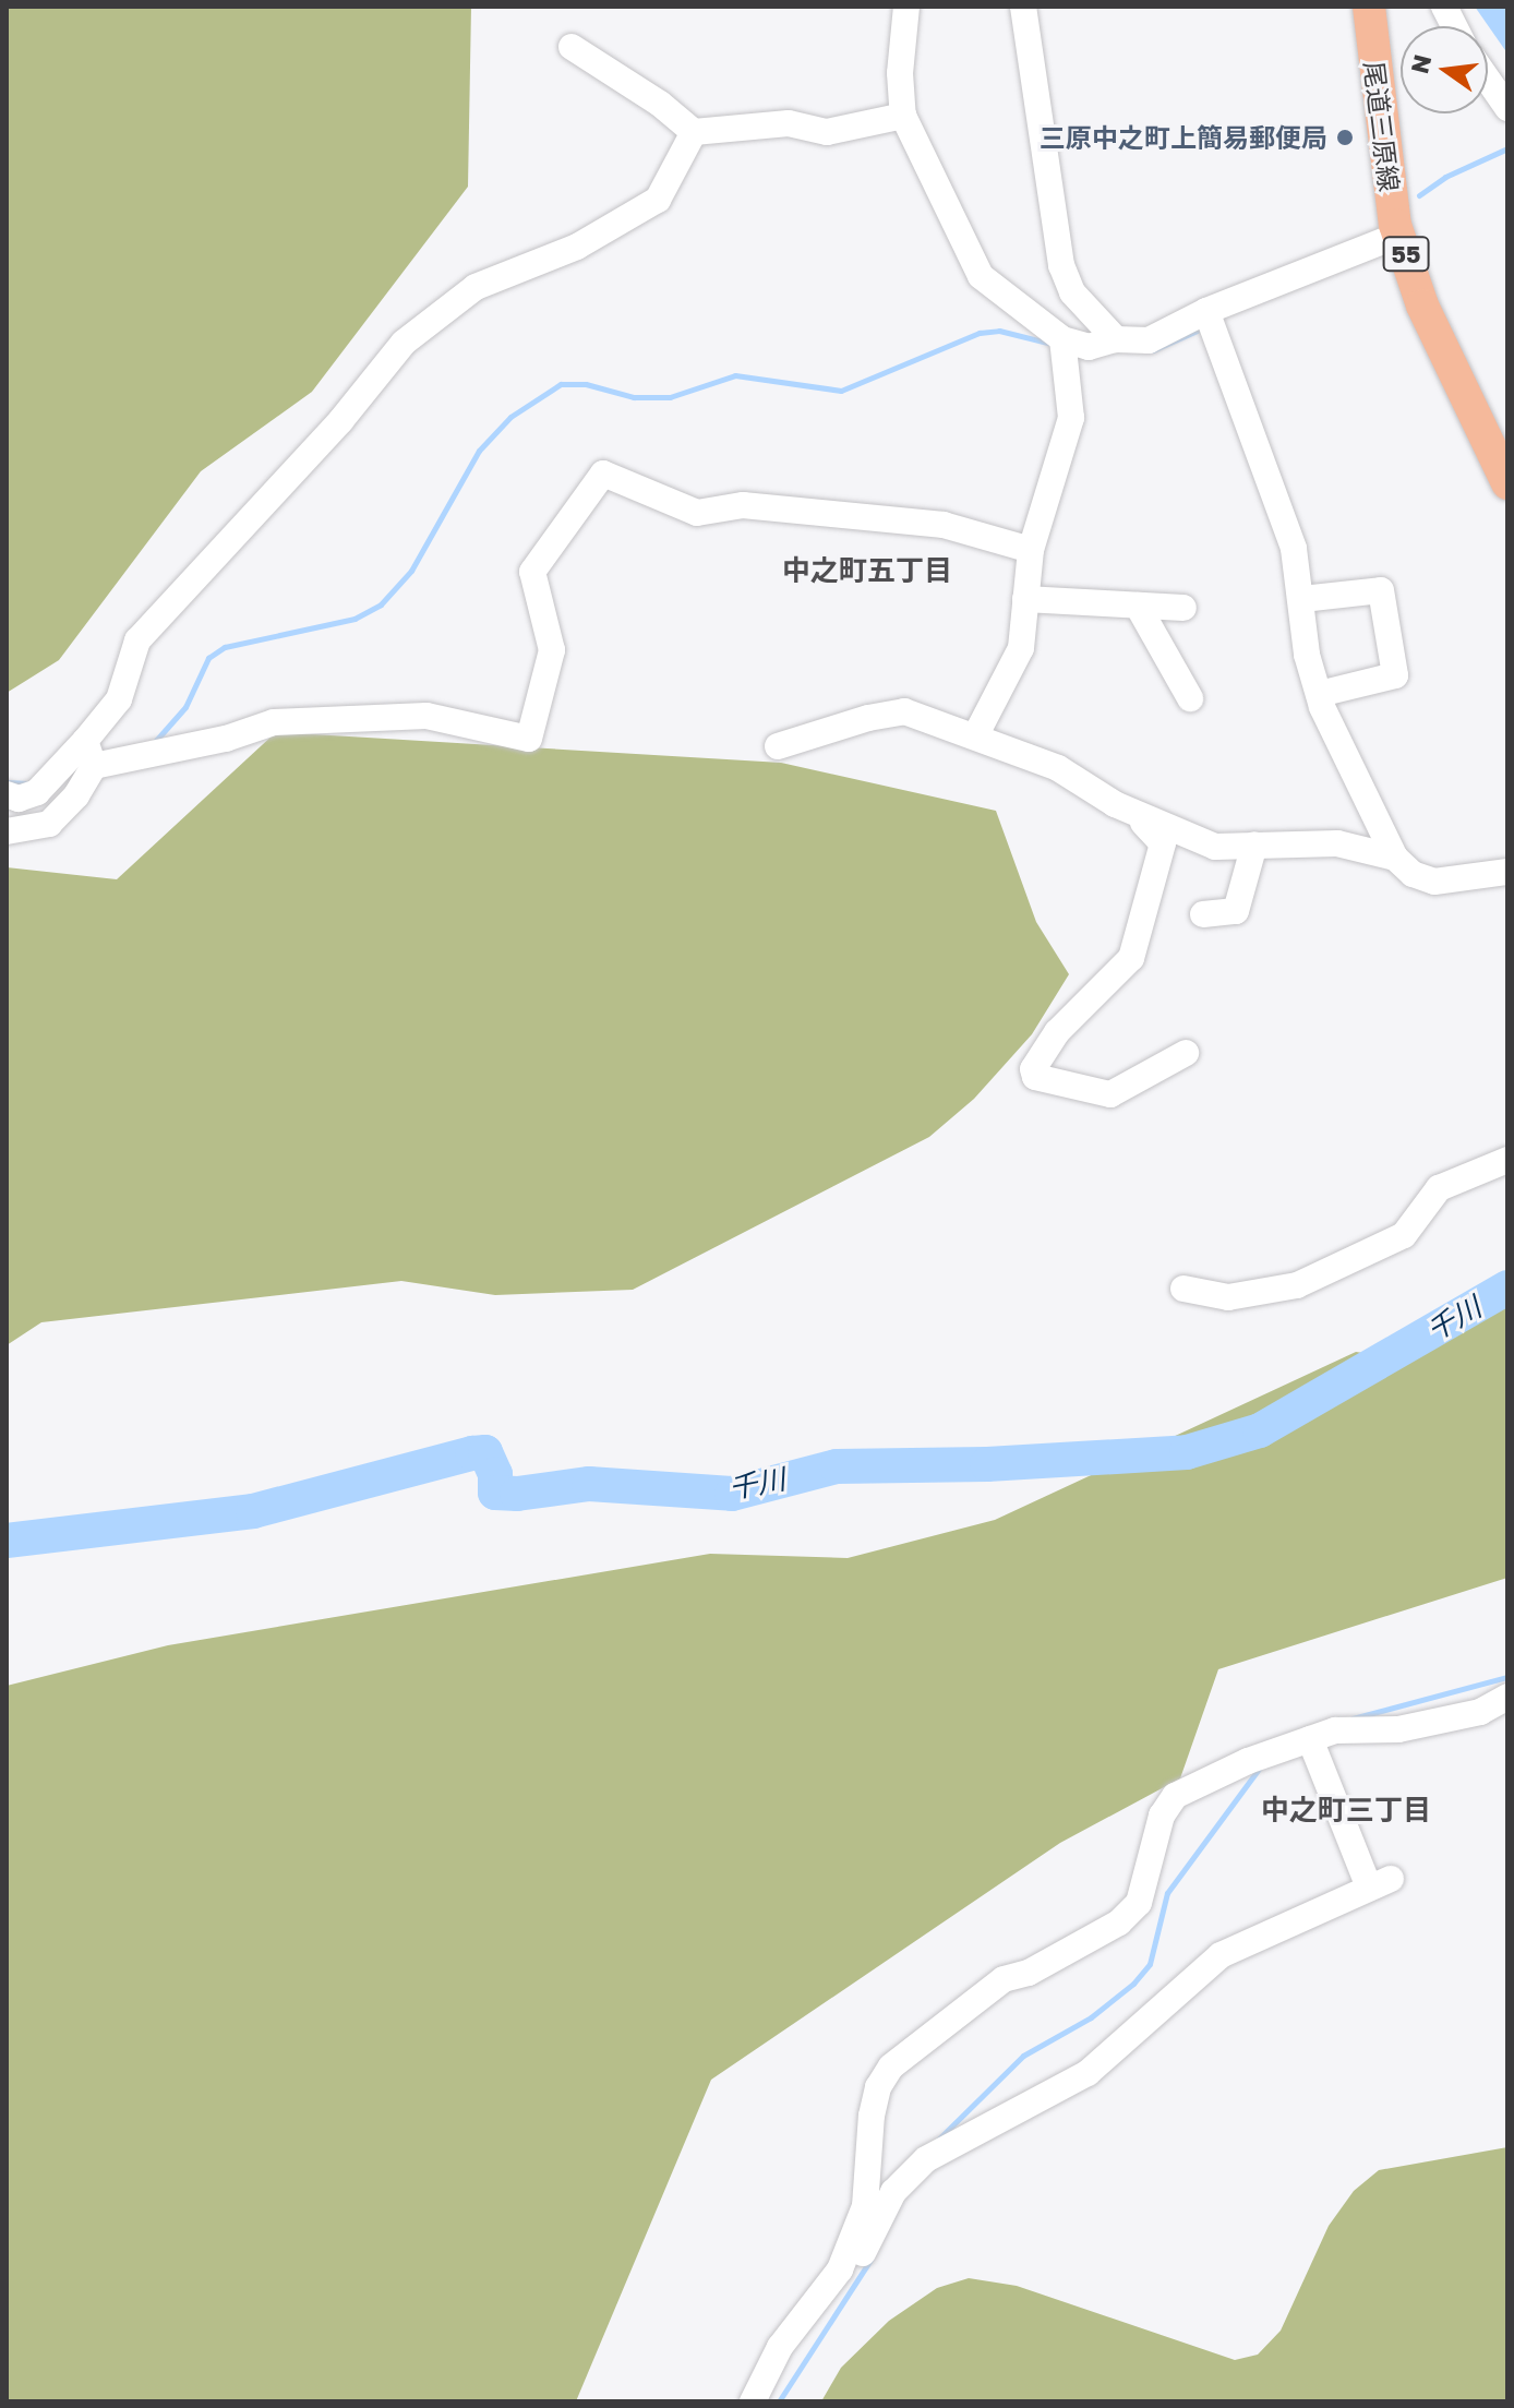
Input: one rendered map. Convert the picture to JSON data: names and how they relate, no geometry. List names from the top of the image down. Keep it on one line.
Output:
{"streets":{"main road":["尾道三原線","55"]},"districts":["中之町五丁目","中之町三丁目"],"water":["千川"],"places":["三原中之町上簡易郵便局"],"north":"left"}
